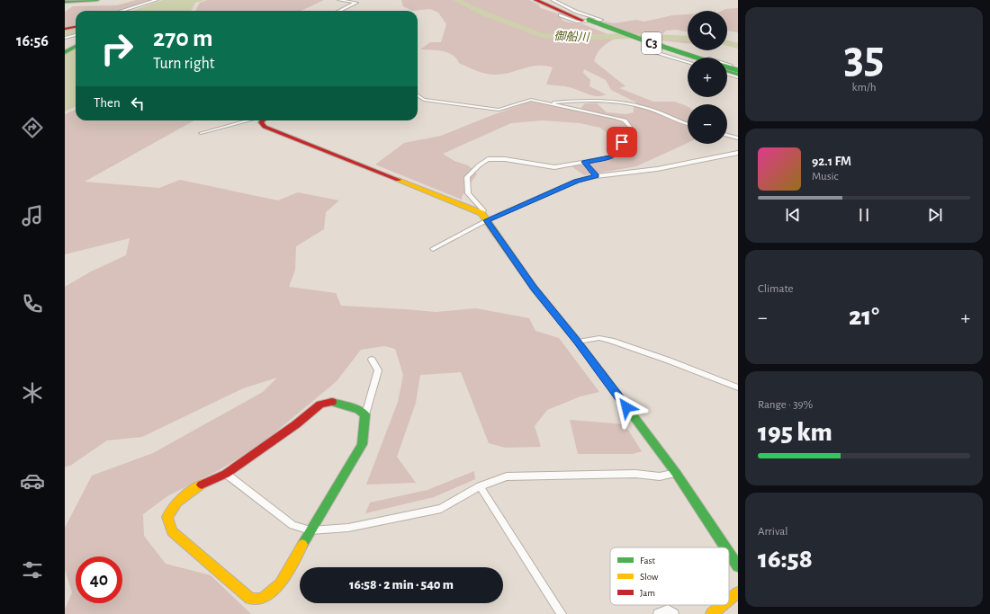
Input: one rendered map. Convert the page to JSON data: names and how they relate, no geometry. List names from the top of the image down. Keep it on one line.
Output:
{"streets":{"main road":["C3"]},"water":["御船川"],"legend":["Fast","Slow","Jam"],"page":{"tabs":"16:56","tile":[["35","km/h"],"Climate",["Range · 39%","195 km"],["Arrival","16:58"]],"map_buttons":["+","−"],"turn":["270 m","Turn right"],"then":"Then","song":["92.1 FM","Music"],"heat":["−","21°","+"],"limit":"40","trip":"16:58 · 2 min · 540 m"}}
